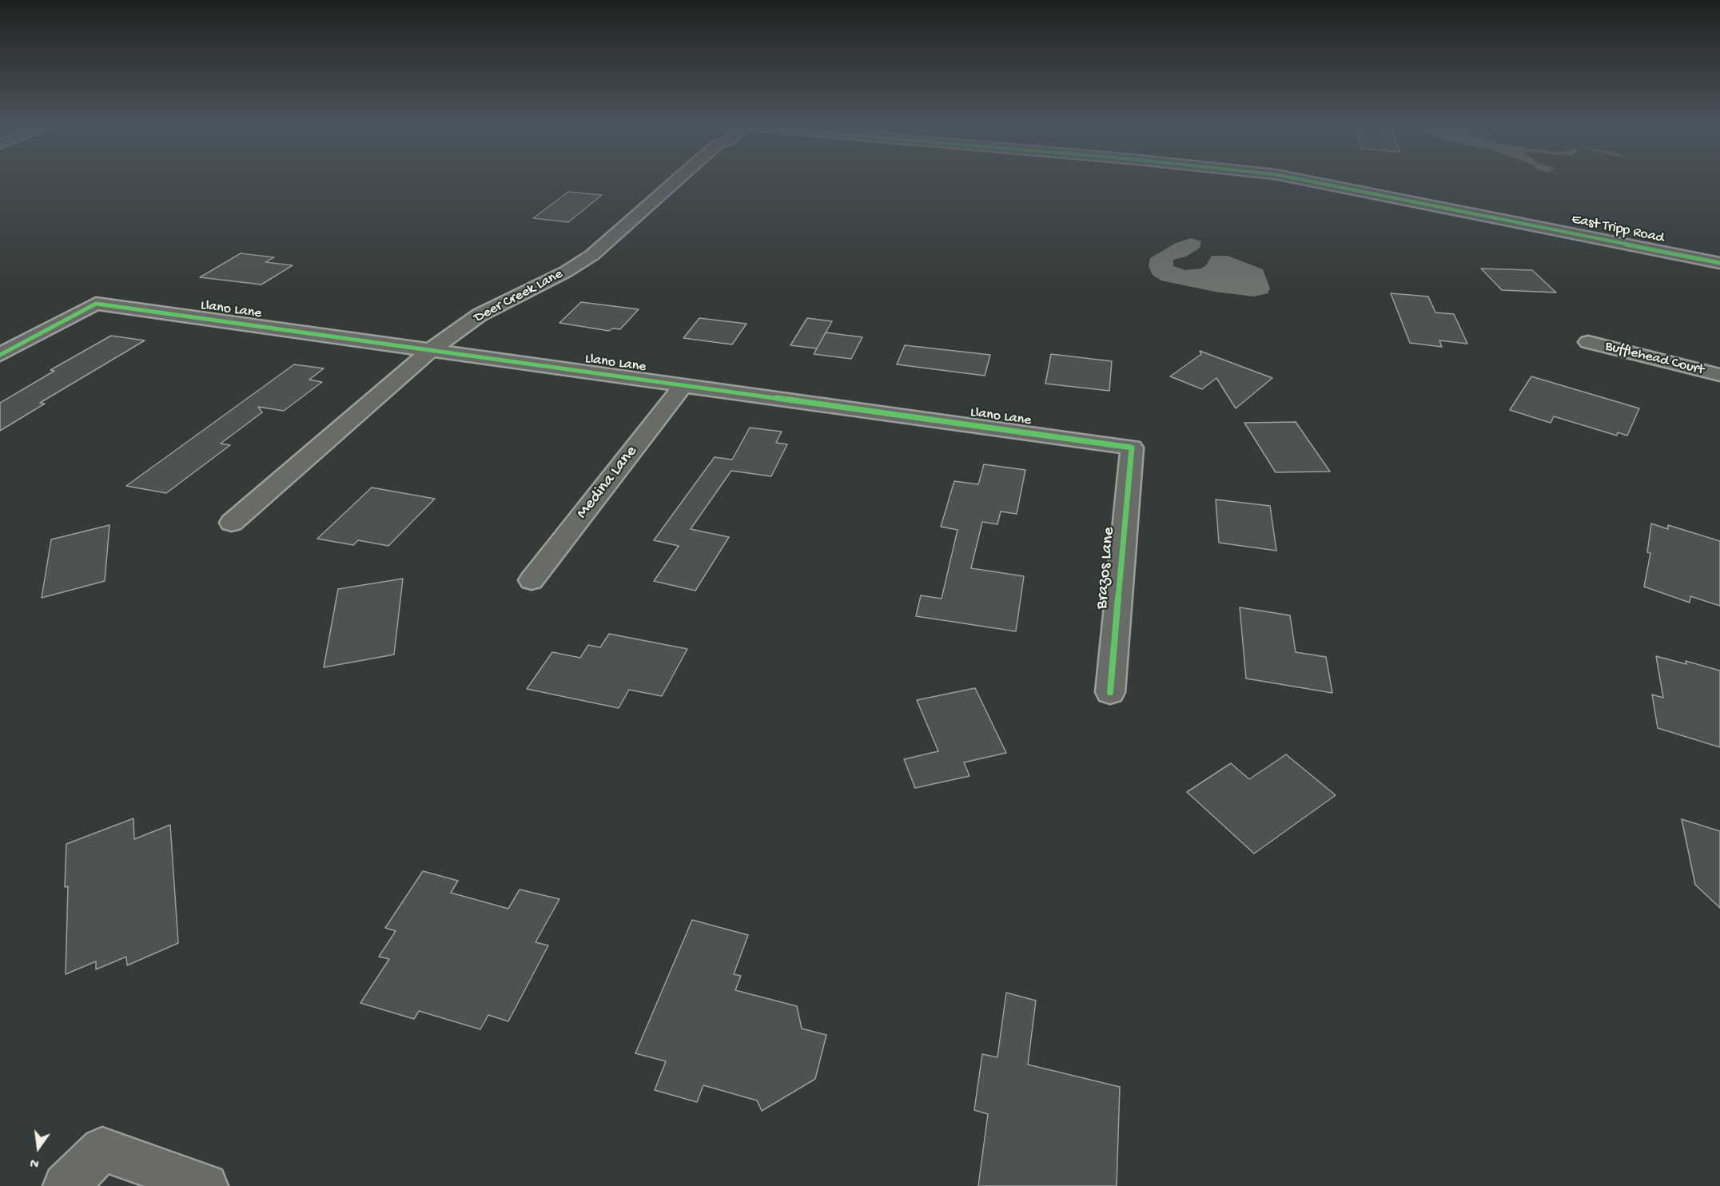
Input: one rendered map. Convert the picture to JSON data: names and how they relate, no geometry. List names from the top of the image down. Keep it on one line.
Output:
{"streets":{"street":["East Tripp Road","Deer Creek Lane","Llano Lane","Bufflehead Court","Medina Lane","Brazos Lane"]},"crossings":[["Deer Creek Lane","Llano Lane"],["Llano Lane","Medina Lane"],["Llano Lane","Brazos Lane"]],"north":"bottom"}
